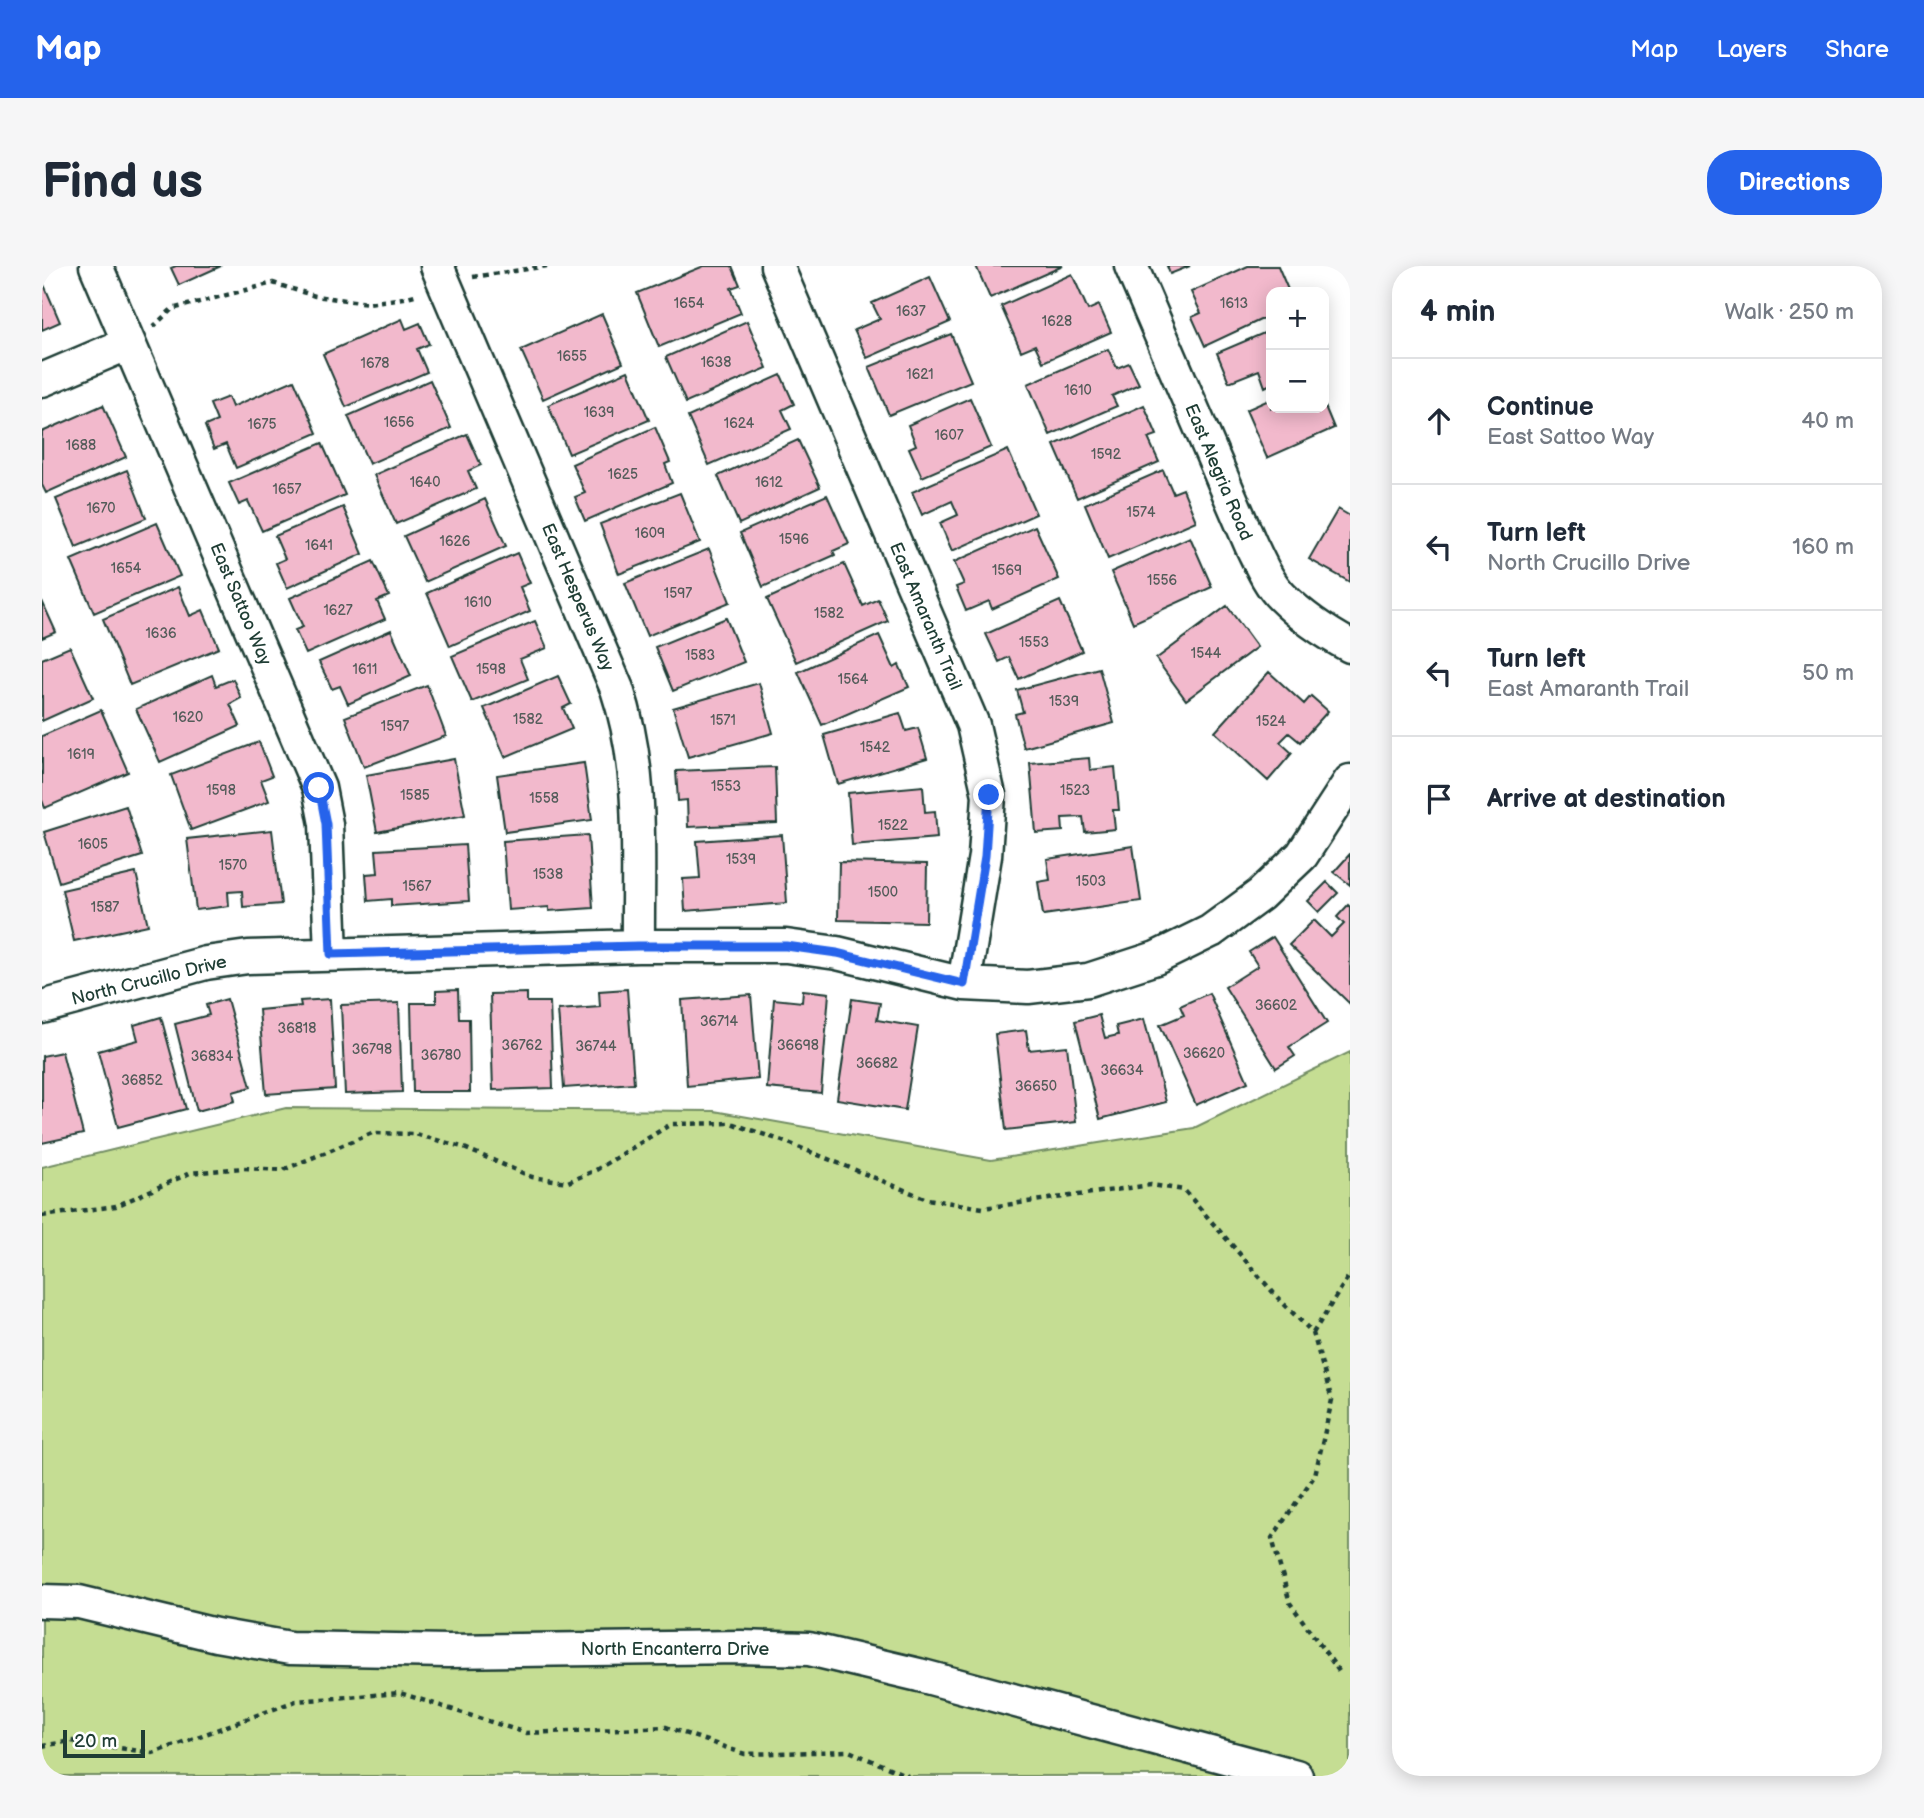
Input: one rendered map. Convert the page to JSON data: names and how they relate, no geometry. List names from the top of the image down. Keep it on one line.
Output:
{"streets":{"street":["East Alegria Road","East Hesperus Way","East Sattoo Way","East Amaranth Trail","North Crucillo Drive","North Encanterra Drive"]},"crossings":[["East Hesperus Way","North Crucillo Drive"],["East Sattoo Way","North Crucillo Drive"],["East Amaranth Trail","North Crucillo Drive"]],"house_numbers":["1654","1613","1637","1628","1655","1638","1678","1621","1610","1639","1656","1624","1675","1607","1688","1592","1625","1640","1612","1657","1670","1574","1609","1596","1626","1641","1654","1569","1556","1597","1610","1627","1582","1636","1553","1544","1583","1611","1598","1564","1539","1620","1582","1571","1524","1597","1542","1619","1553","1598","1523","1585","1558","1522","1605","1539","1570","1538","1503","1567","1500","1587","36602","36714","36818","36762","36698","36744","36798","36620","36780","36834","36682","36634","36852","36650"],"scale_bar":"20 m","page":{"header":"Map","nav":["Map","Layers","Share"],"buttons":"Directions","title":"Find us","heading":["4 min","Walk · 250 m"],"map_buttons":["+","−"],"list":[["Continue","East Sattoo Way","40 m"],["Turn left","North Crucillo Drive","160 m"],["Turn left","East Amaranth Trail","50 m"],"Arrive at destination"],"scale":"20 m"}}
